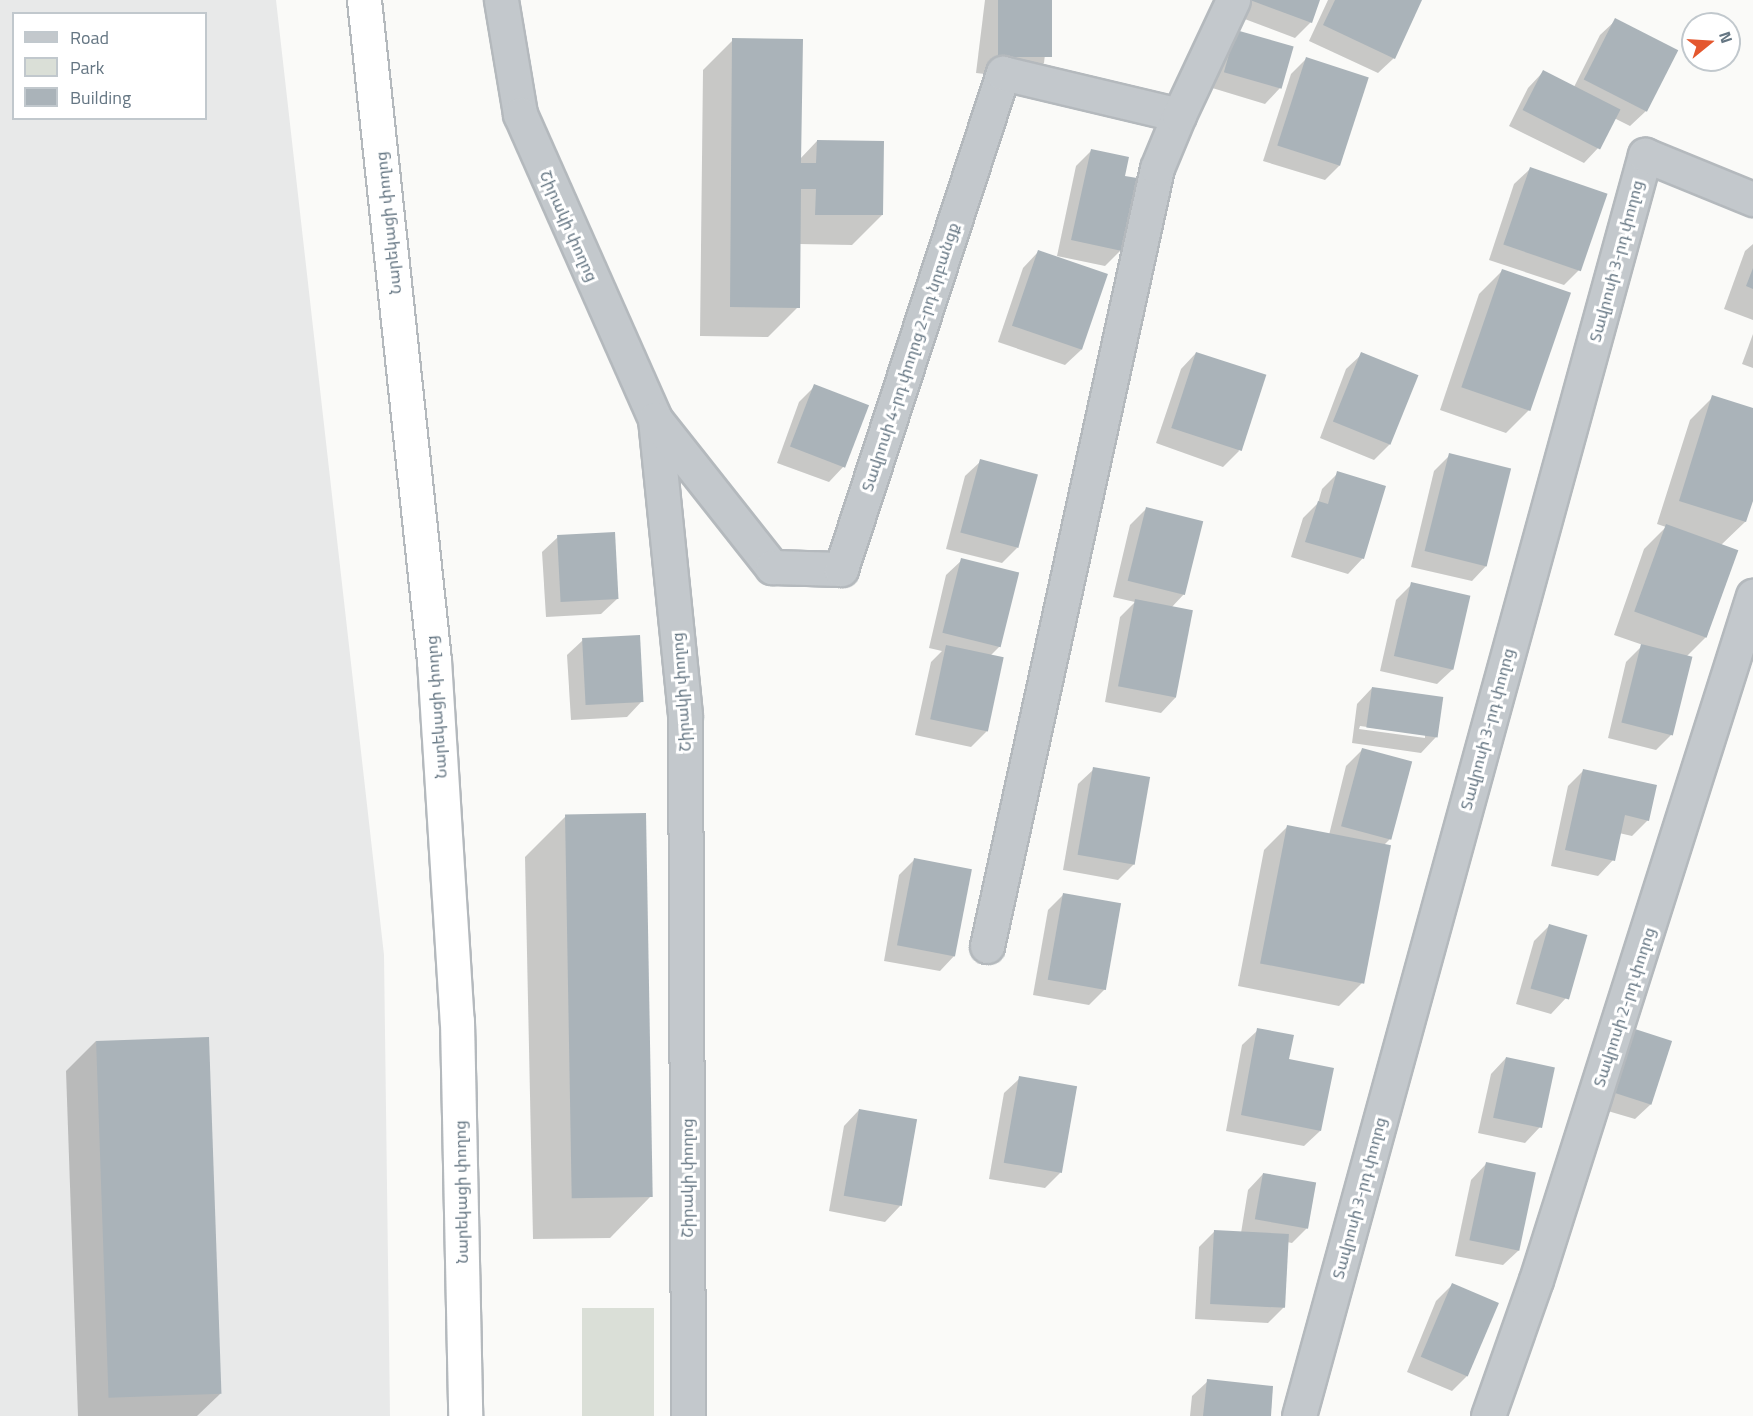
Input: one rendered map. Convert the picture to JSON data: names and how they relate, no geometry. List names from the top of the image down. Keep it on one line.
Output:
{"streets":{"highway":["Նարեկացի փողոց"],"street":["Շիրակի փողոց","Տավրոսի 3-րդ փողոց","Տավրոսի 4-րդ փողոց 2-րդ նրբանցք","Տավրոսի 2-րդ փողոց"]},"crossings":[["Շիրակի փողոց","Տավրոսի 4-րդ փողոց 2-րդ նրբանցք"]],"legend":["Road","Park","Building"],"north":"right"}
